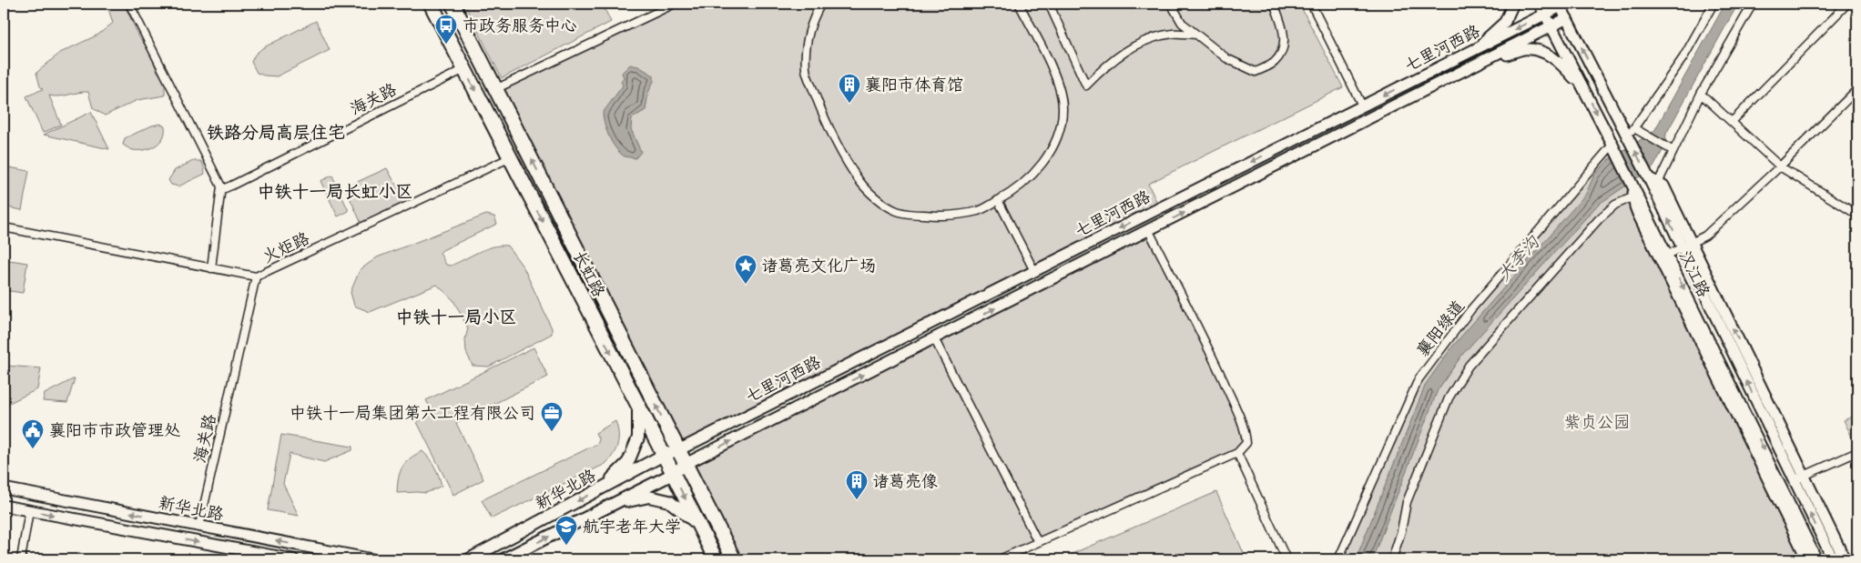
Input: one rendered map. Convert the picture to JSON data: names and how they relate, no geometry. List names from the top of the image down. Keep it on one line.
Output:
{"streets":{"highway":["长虹路"],"main road":["新华北路"],"street":["七里河西路","海关路","火炬路","汉江路","襄阳绿道"]},"crossings":[["七里河西路","长虹路"],["七里河西路","汉江路"],["七里河西路","新华北路"],["海关路","火炬路"],["海关路","长虹路"],["海关路","新华北路"],["火炬路","长虹路"],["长虹路","新华北路"],["汉江路","襄阳绿道"]],"districts":["铁路分局高层住宅","中铁十一局长虹小区","中铁十一局小区"],"water":["大李沟"],"parks":["紫贞公园"],"places":{"bus stop":["市政务服务中心"],"building":["襄阳市体育馆","诸葛亮像"],"place":["诸葛亮文化广场"],"office":["中铁十一局集团第六工程有限公司"],"public building":["襄阳市市政管理处"],"school or university":["航宇老年大学"]}}
